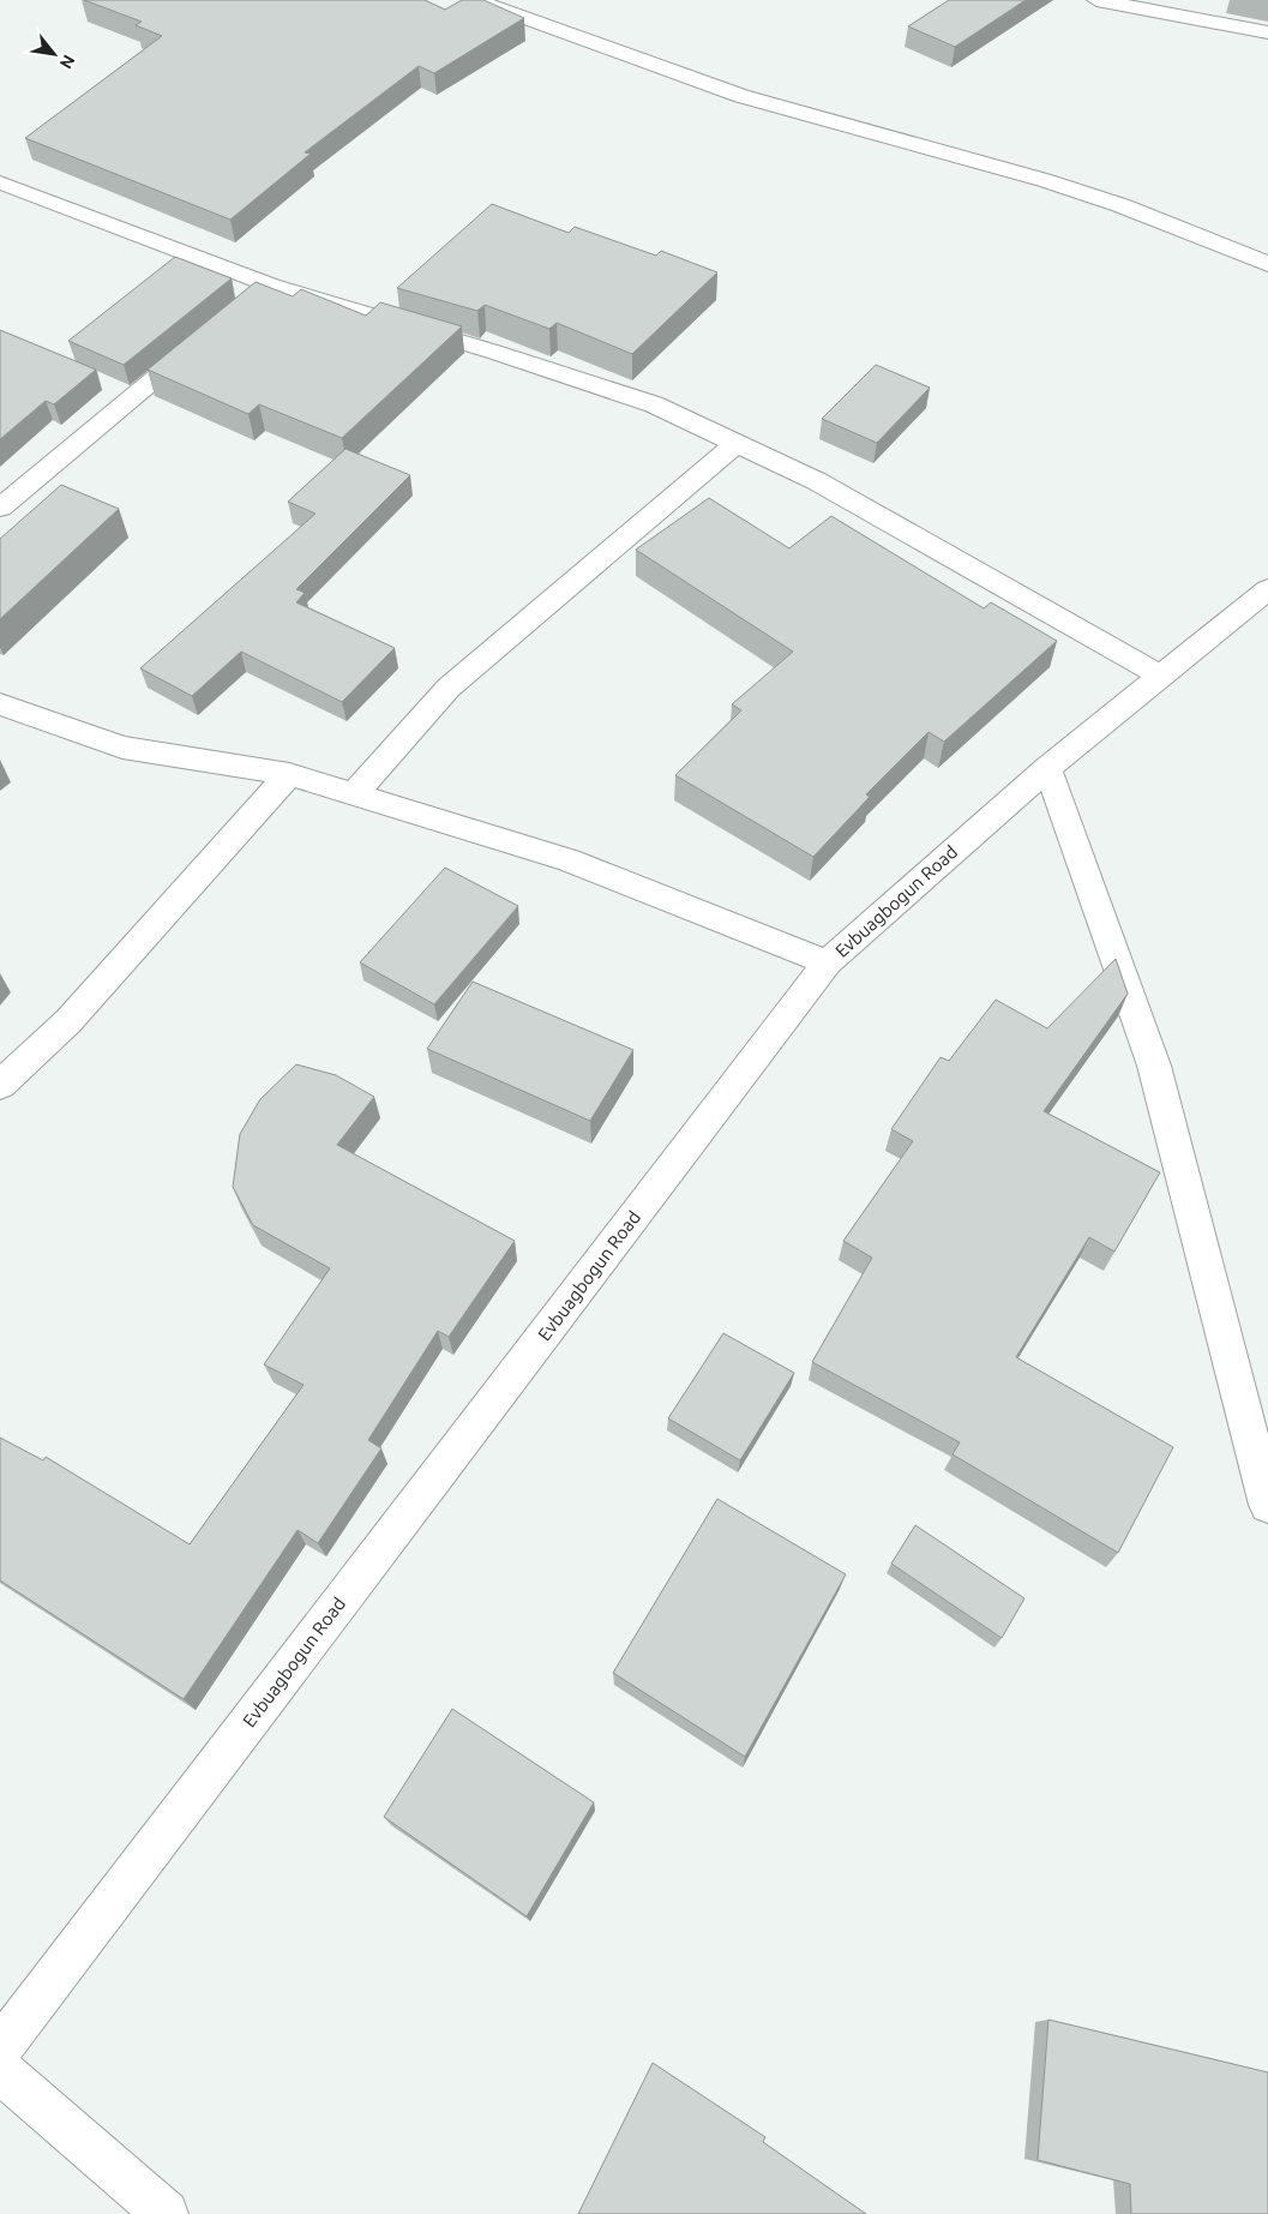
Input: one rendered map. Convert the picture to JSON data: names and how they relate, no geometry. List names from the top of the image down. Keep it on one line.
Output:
{"streets":{"street":["Evbuagbogun Road"]},"north":"bottom right"}
